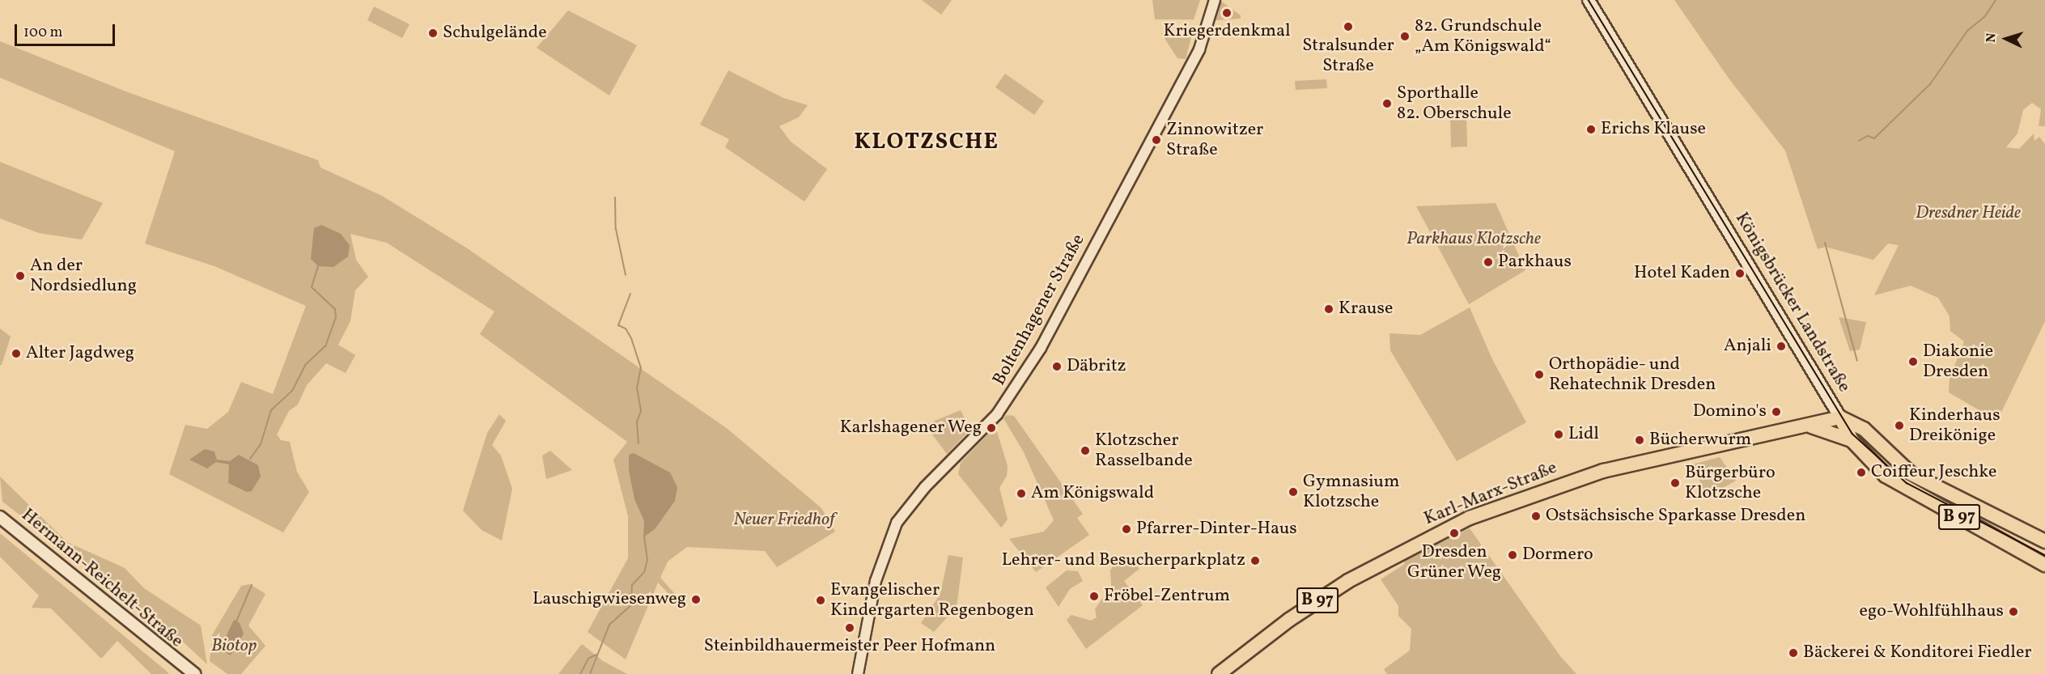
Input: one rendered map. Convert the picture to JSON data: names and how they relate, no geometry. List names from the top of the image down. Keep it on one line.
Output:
{"streets":{"main road":["Königsbrücker Landstraße","Karl-Marx-Straße","B 97","Hermann-Reichelt-Straße"],"street":["Boltenhagener Straße"]},"crossings":[["Königsbrücker Landstraße","Karl-Marx-Straße"],["Königsbrücker Landstraße","B 97"],["Karl-Marx-Straße","B 97"]],"districts":["KLOTZSCHE"],"parks":["Dresdner Heide","Parkhaus Klotzsche","Neuer Friedhof","Biotop"],"places":["Kriegerdenkmal","Stralsunder Straße","Schulgelände","82. Grundschule „Am Königswald“","Sporthalle 82. Oberschule","Erichs Klause","Zinnowitzer Straße","Parkhaus","Hotel Kaden","An der Nordsiedlung","Krause","Anjali","Alter Jagdweg","Diakonie Dresden","Däbritz","Orthopädie- und Rehatechnik Dresden","Domino's","Kinderhaus Dreikönige","Karlshagener Weg","Lidl","Bücherwurm","Klotzscher Rasselbande","Coiffeur Jeschke","Bürgerbüro Klotzsche","Gymnasium Klotzsche","Am Königswald","Ostsächsische Sparkasse Dresden","Pfarrer-Dinter-Haus","Dresden Grüner Weg","Dormero","Lehrer- und Besucherparkplatz","Fröbel-Zentrum","Lauschigwiesenweg","Evangelischer Kindergarten Regenbogen","ego-Wohlfühlhaus","Steinbildhauermeister Peer Hofmann","Bäckerei & Konditorei Fiedler"],"scale_bar":"100 m","north":"left"}
